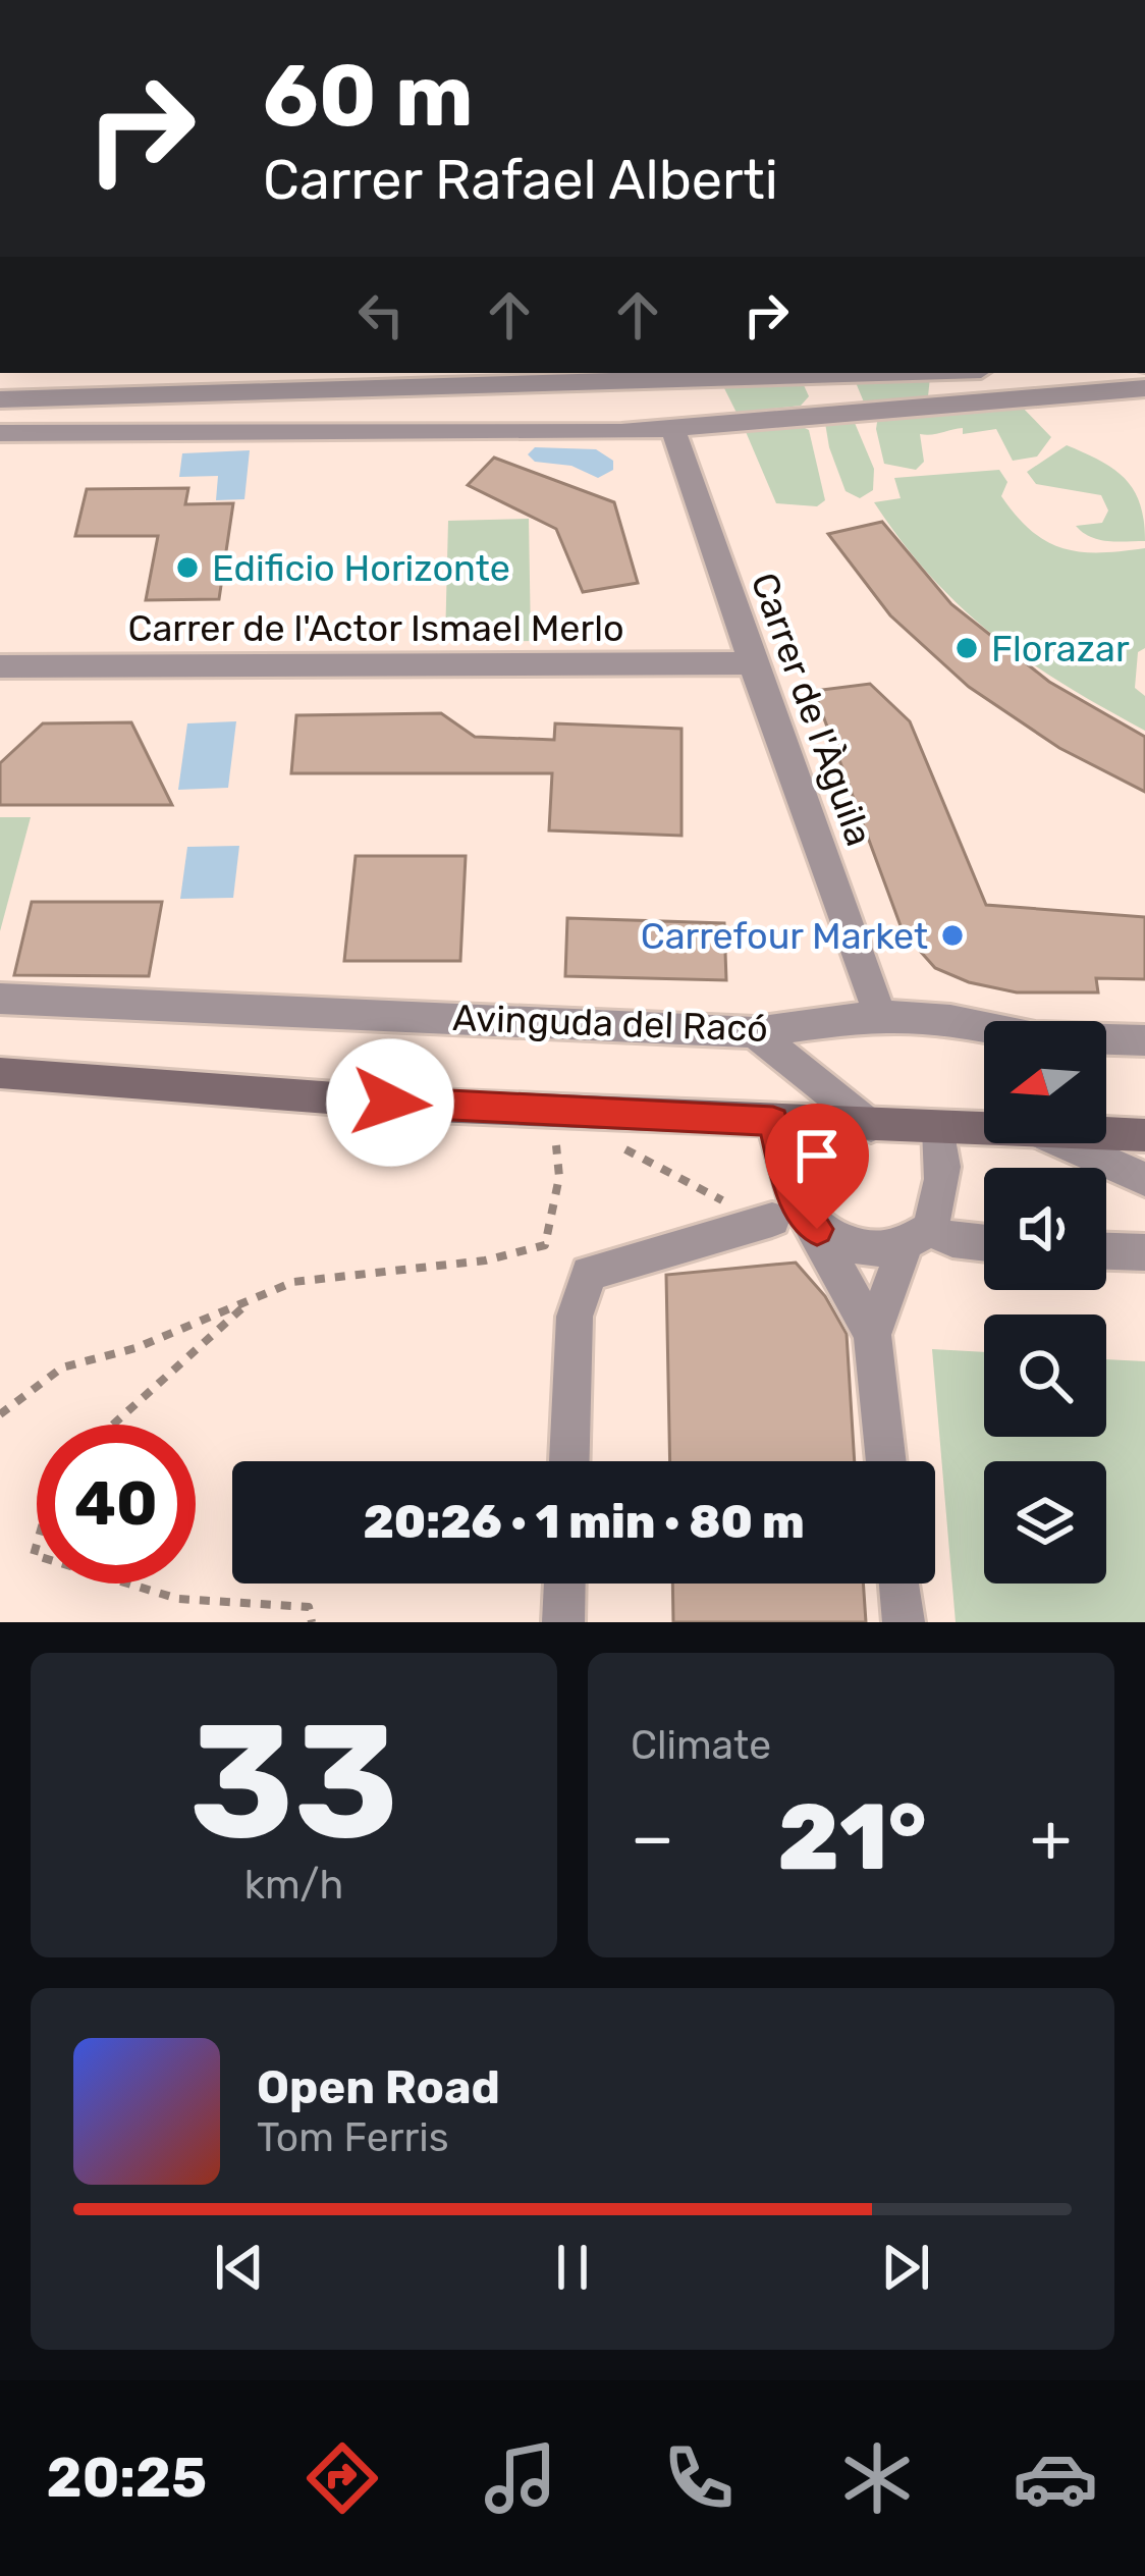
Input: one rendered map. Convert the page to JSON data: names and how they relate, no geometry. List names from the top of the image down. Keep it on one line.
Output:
{"streets":{"street":["Carrer de l'Actor Ismael Merlo","Carrer de l'Àguila","Avinguda del Racó"]},"crossings":[["Carrer de l'Actor Ismael Merlo","Carrer de l'Àguila"],["Carrer de l'Àguila","Avinguda del Racó"]],"places":["Edificio Horizonte","Florazar","Carrefour Market"],"north":"left","page":{"turn":["60 m","Carrer Rafael Alberti"],"limit":"40","trip":"20:26 · 1 min · 80 m","tile":[["33","km/h"],"Climate"],"heat":["−","21°","+"],"song":["Open Road","Tom Ferris"],"tabs":"20:25"}}
